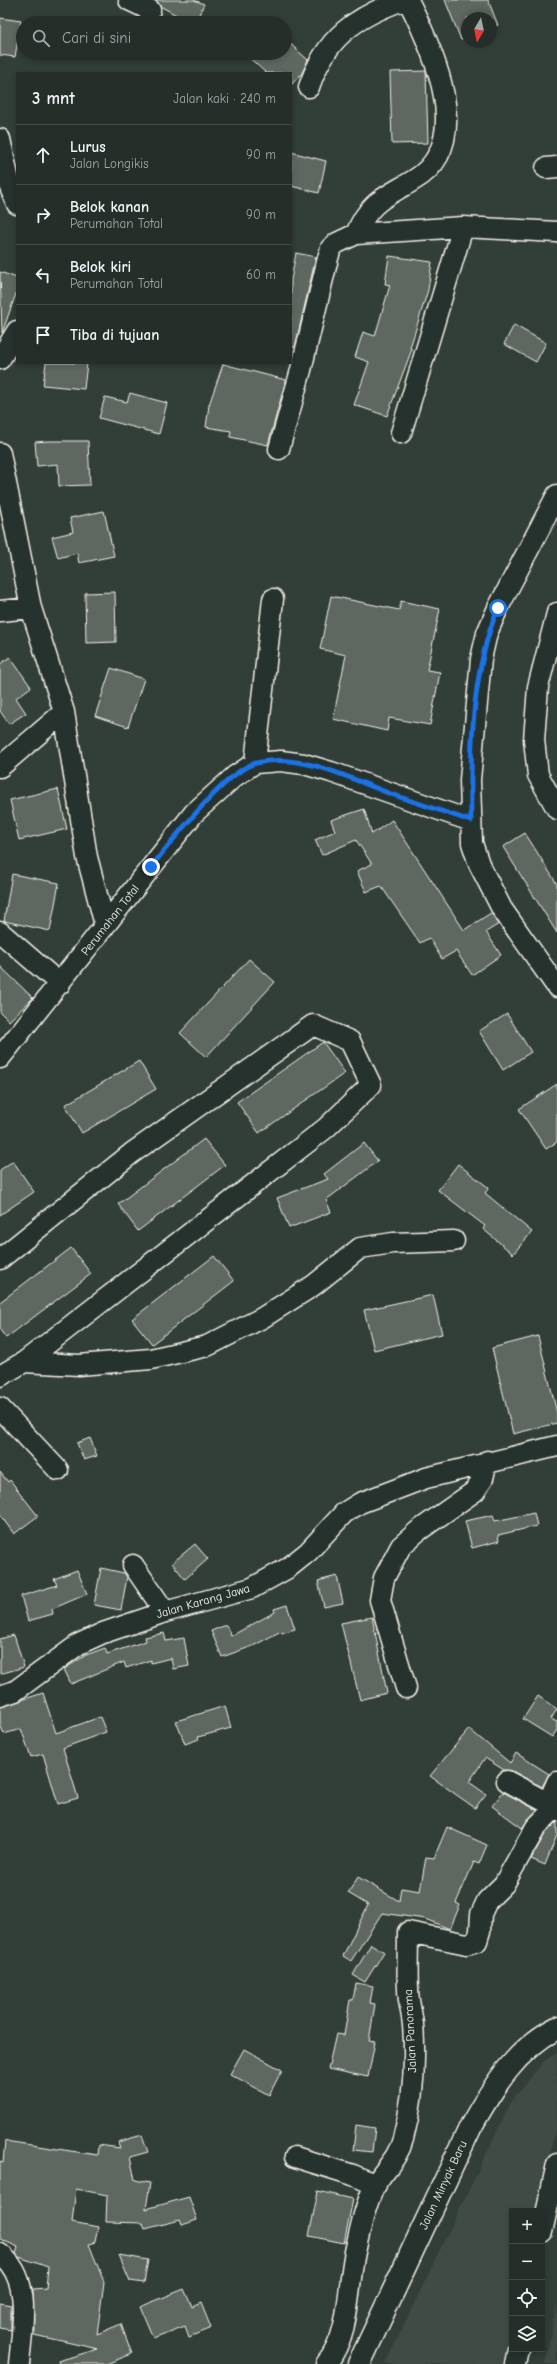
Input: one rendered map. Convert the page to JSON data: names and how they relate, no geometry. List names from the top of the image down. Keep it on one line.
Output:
{"streets":{"main road":["Jalan Minyak Baru"],"street":["Perumahan Total","Jalan Karang Jawa","Jalan Panorama"]},"north":"bottom","page":{"search":"Cari di sini","heading":["3 mnt","Jalan kaki · 240 m"],"list":[["Lurus","Jalan Longikis","90 m"],["Belok kanan","Perumahan Total","90 m"],["Belok kiri","Perumahan Total","60 m"],"Tiba di tujuan"],"map_buttons":["+","−"]}}
